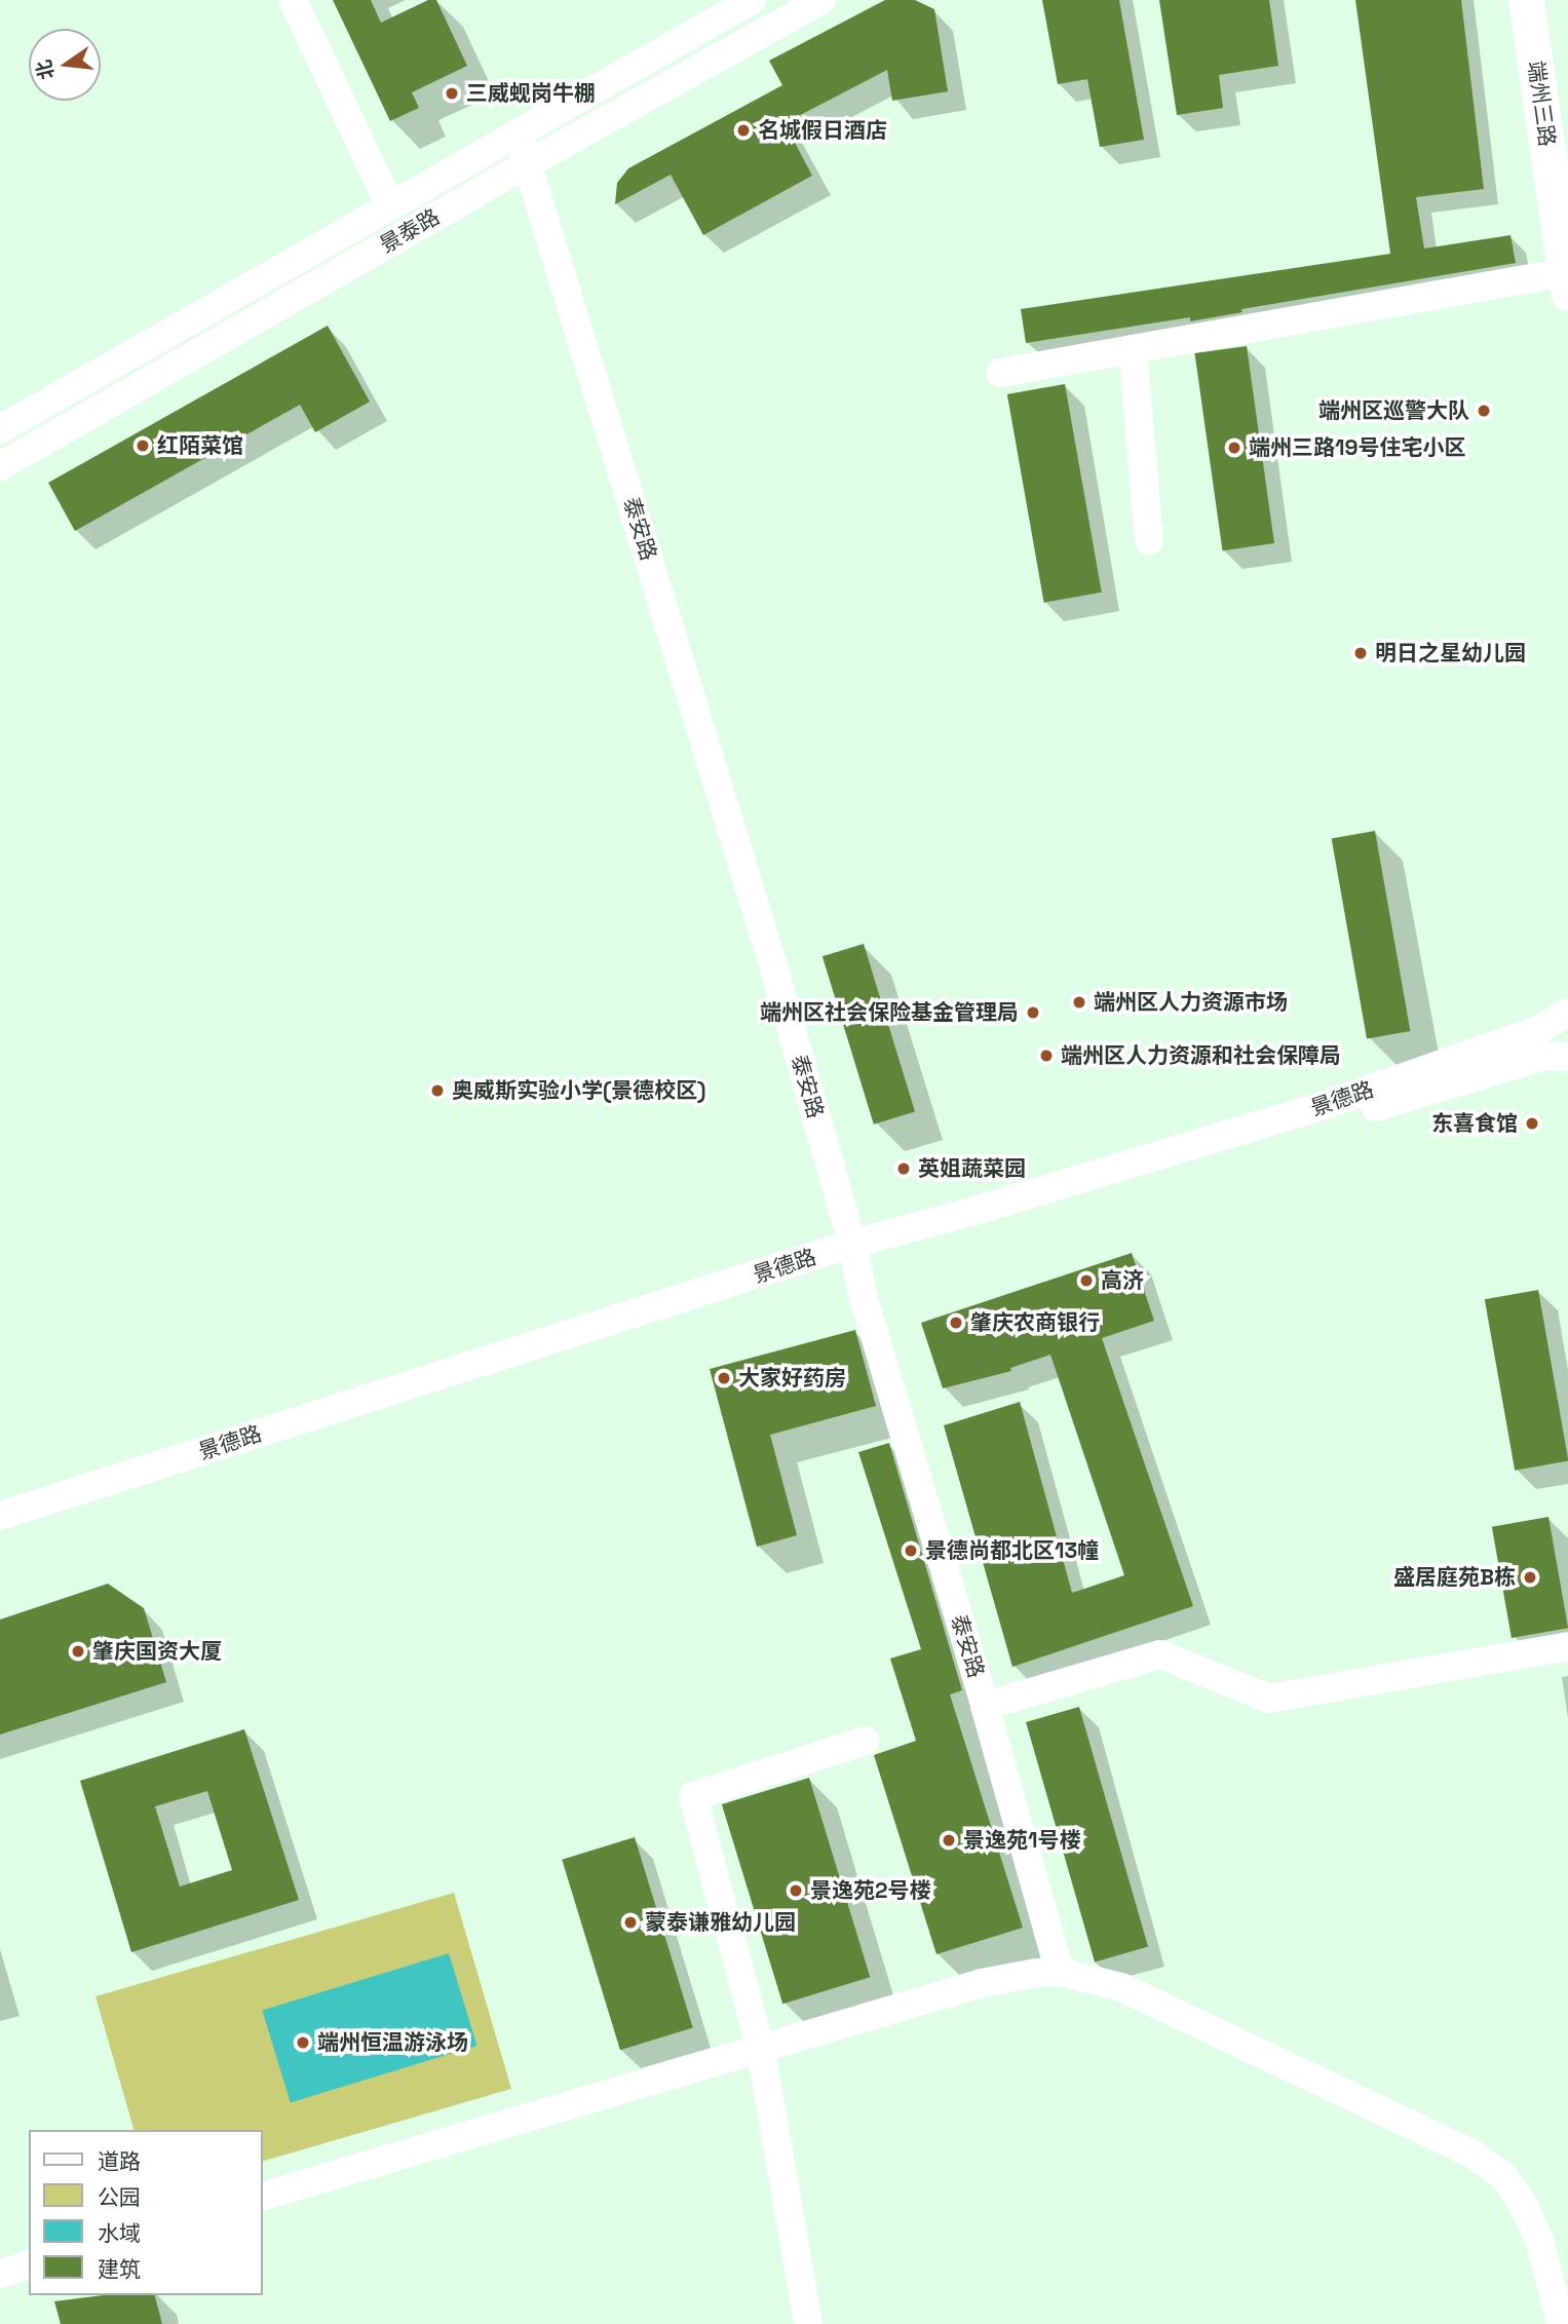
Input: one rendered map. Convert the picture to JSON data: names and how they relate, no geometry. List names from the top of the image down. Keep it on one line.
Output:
{"streets":{"main road":["端州三路"],"street":["景泰路","泰安路","景德路"]},"crossings":[["景泰路","泰安路"],["泰安路","景德路"]],"places":["三威蚬岗牛棚","名城假日酒店","端州区巡警大队","红陌菜馆","端州三路19号住宅小区","明日之星幼儿园","端州区人力资源市场","端州区社会保险基金管理局","端州区人力资源和社会保障局","奥威斯实验小学(景德校区)","东喜食馆","英姐蔬菜园","高济","肇庆农商银行","大家好药房","景德尚都北区13幢","盛居庭苑B栋","肇庆国资大厦","景逸苑1号楼","景逸苑2号楼","蒙泰谦雅幼儿园","端州恒温游泳场"],"legend":["道路","公园","水域","建筑"],"north":"left"}
